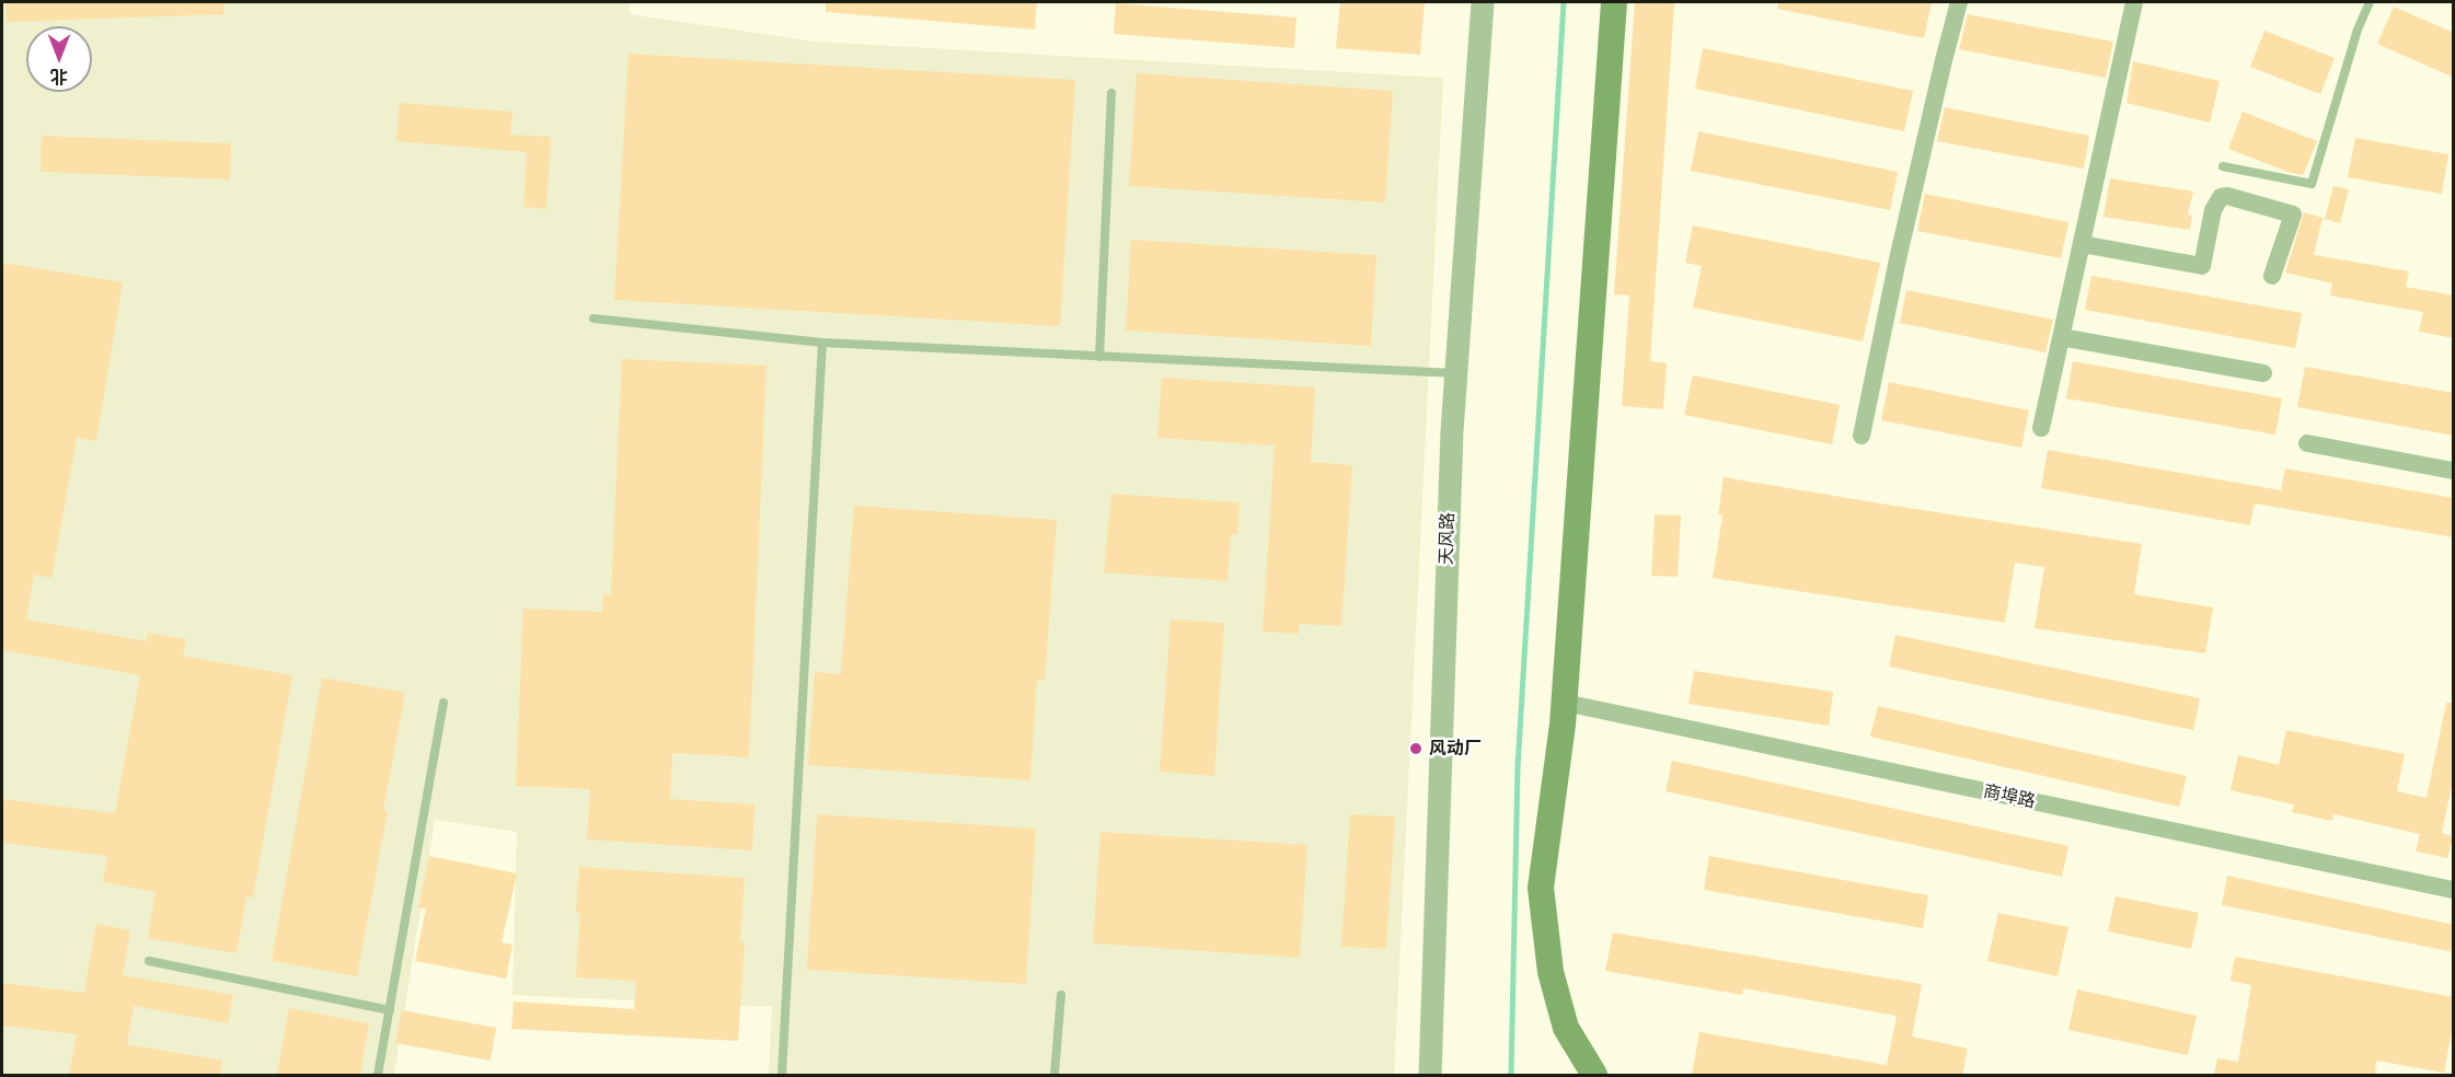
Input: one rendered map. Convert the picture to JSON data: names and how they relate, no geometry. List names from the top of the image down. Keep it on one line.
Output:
{"streets":{"street":["天风路","商埠路"]},"places":["风动厂"],"north":"bottom"}
